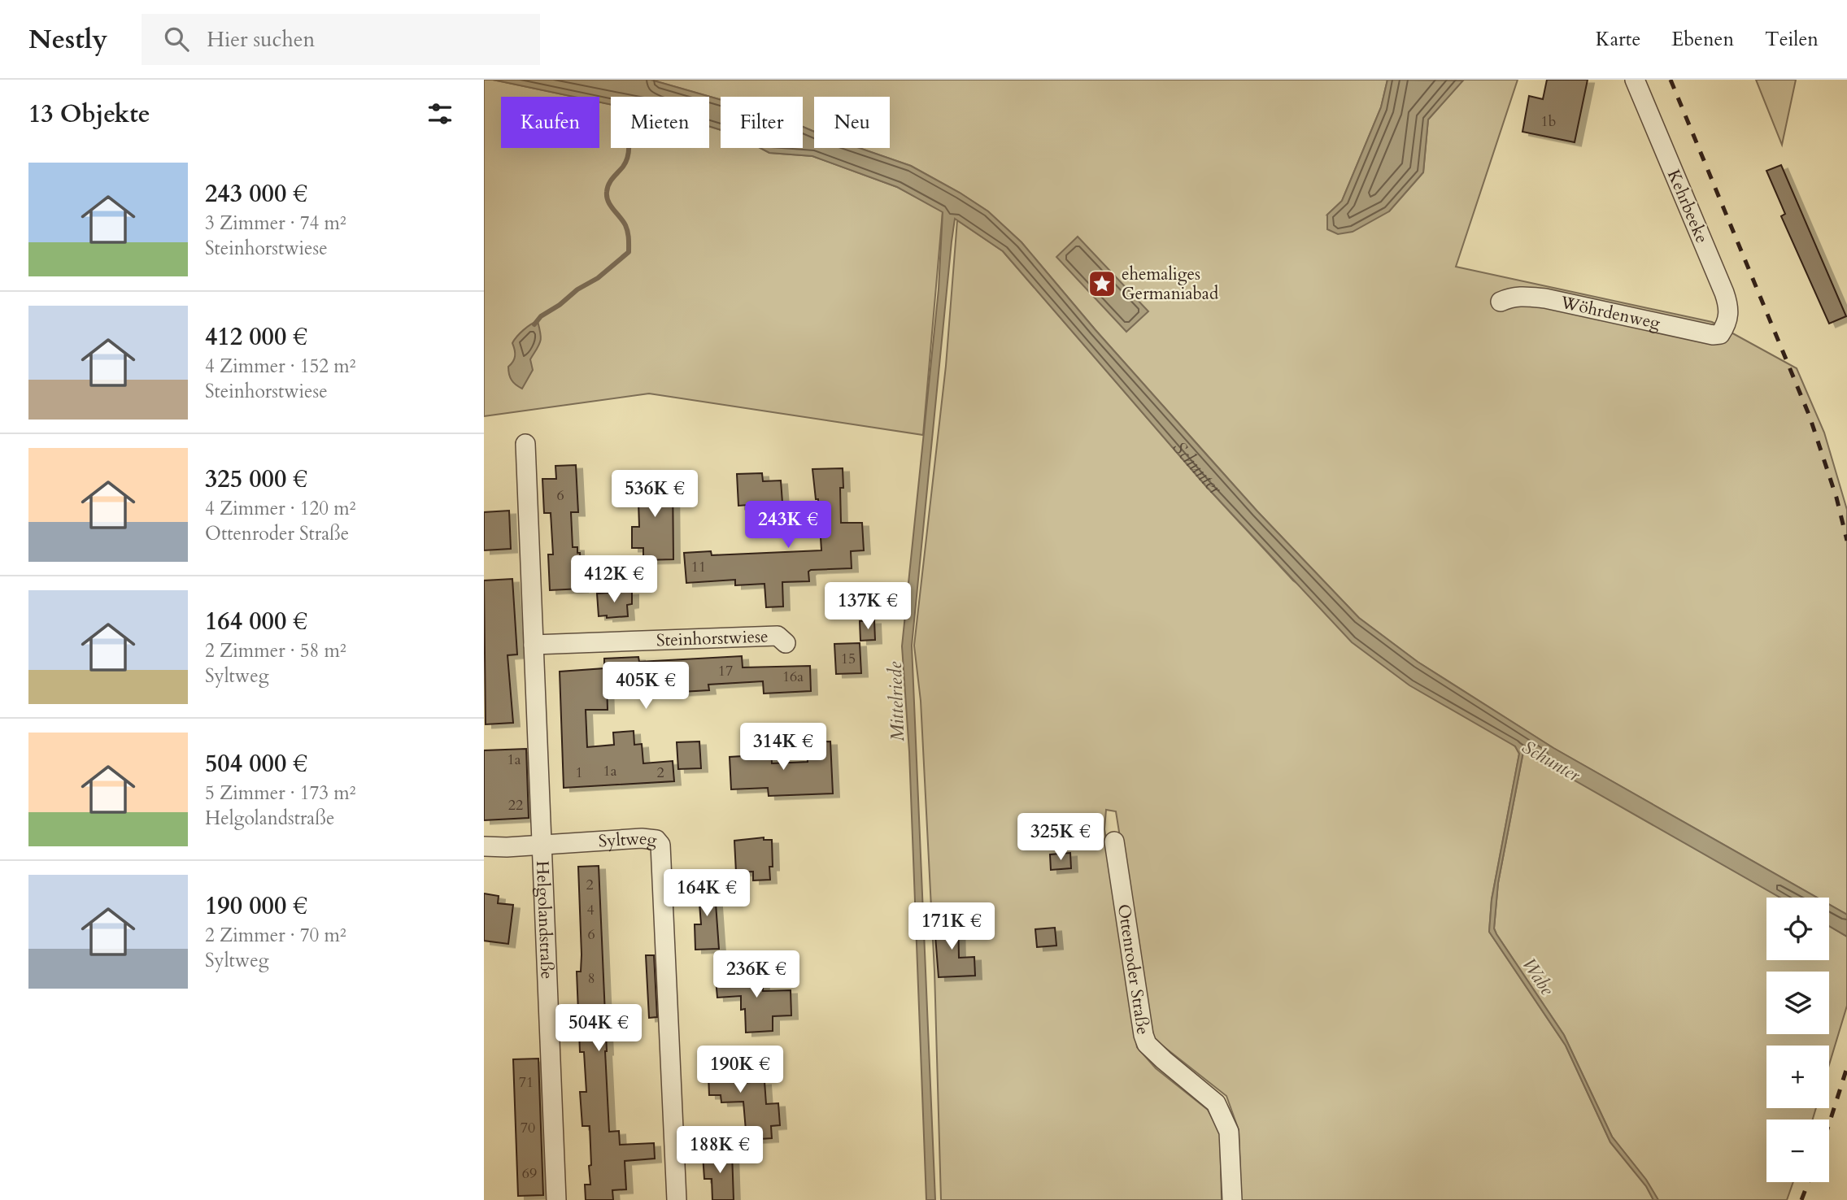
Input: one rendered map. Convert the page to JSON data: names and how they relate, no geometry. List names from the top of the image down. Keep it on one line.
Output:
{"streets":{"street":["Kehrbeeke","Wöhrdenweg","Steinhorstwiese","Syltweg","Helgolandstraße","Ottenroder Straße"]},"crossings":[["Kehrbeeke","Wöhrdenweg"],["Syltweg","Helgolandstraße"]],"water":["Schunter","Mittelriede","Wabe"],"places":{"place":["ehemaliges Germaniabad"]},"house_numbers":["1b","6","11","15","17","16a","1a","1a","1","2","22","2","4","6","8","71","70","69"],"page":{"header":"Nestly","search":"Hier suchen","nav":["Karte","Ebenen","Teilen"],"heading":"13 Objekte","chip":["Kaufen","Mieten","Filter","Neu"],"list":[{"name":"243 000 €","note":"3 Zimmer · 74 m² · Steinhorstwiese"},{"name":"412 000 €","note":"4 Zimmer · 152 m² · Steinhorstwiese"},{"name":"325 000 €","note":"4 Zimmer · 120 m² · Ottenroder Straße"},{"name":"164 000 €","note":"2 Zimmer · 58 m² · Syltweg"},{"name":"504 000 €","note":"5 Zimmer · 173 m² · Helgolandstraße"},{"name":"190 000 €","note":"2 Zimmer · 70 m² · Syltweg"}],"price":["536K €","243K €","412K €","137K €","405K €","314K €","325K €","164K €","171K €","236K €","504K €","190K €","188K €"],"map_buttons":["+","−"]}}
